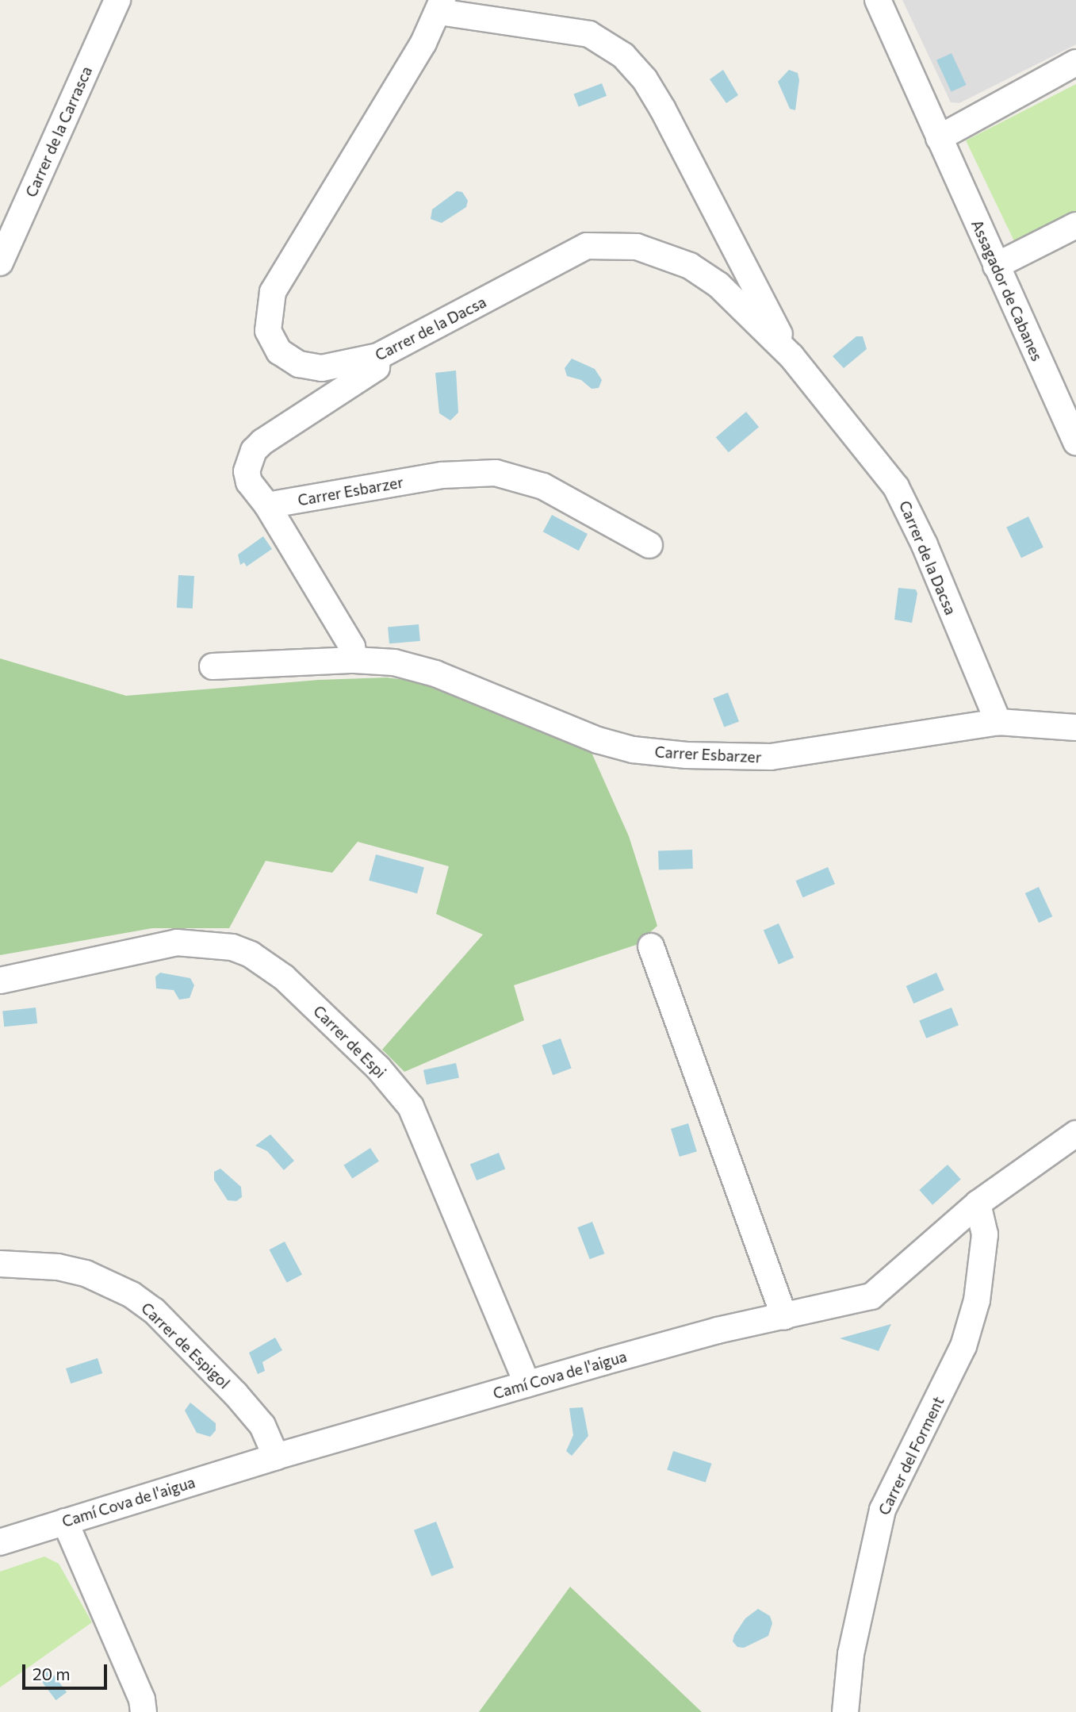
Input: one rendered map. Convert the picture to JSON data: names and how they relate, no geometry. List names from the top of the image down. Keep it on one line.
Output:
{"streets":{"street":["Carrer de la Carrasca","Assagador de Cabanes","Carrer de la Dacsa","Carrer Esbarzer","Carrer de Espi","Carrer de Espigol","Camí Cova de l'aigua","Carrer del Forment"]},"crossings":[["Carrer de la Dacsa","Carrer Esbarzer"],["Carrer de Espi","Camí Cova de l'aigua"],["Carrer de Espigol","Camí Cova de l'aigua"],["Camí Cova de l'aigua","Carrer del Forment"]],"scale_bar":"20 m"}
